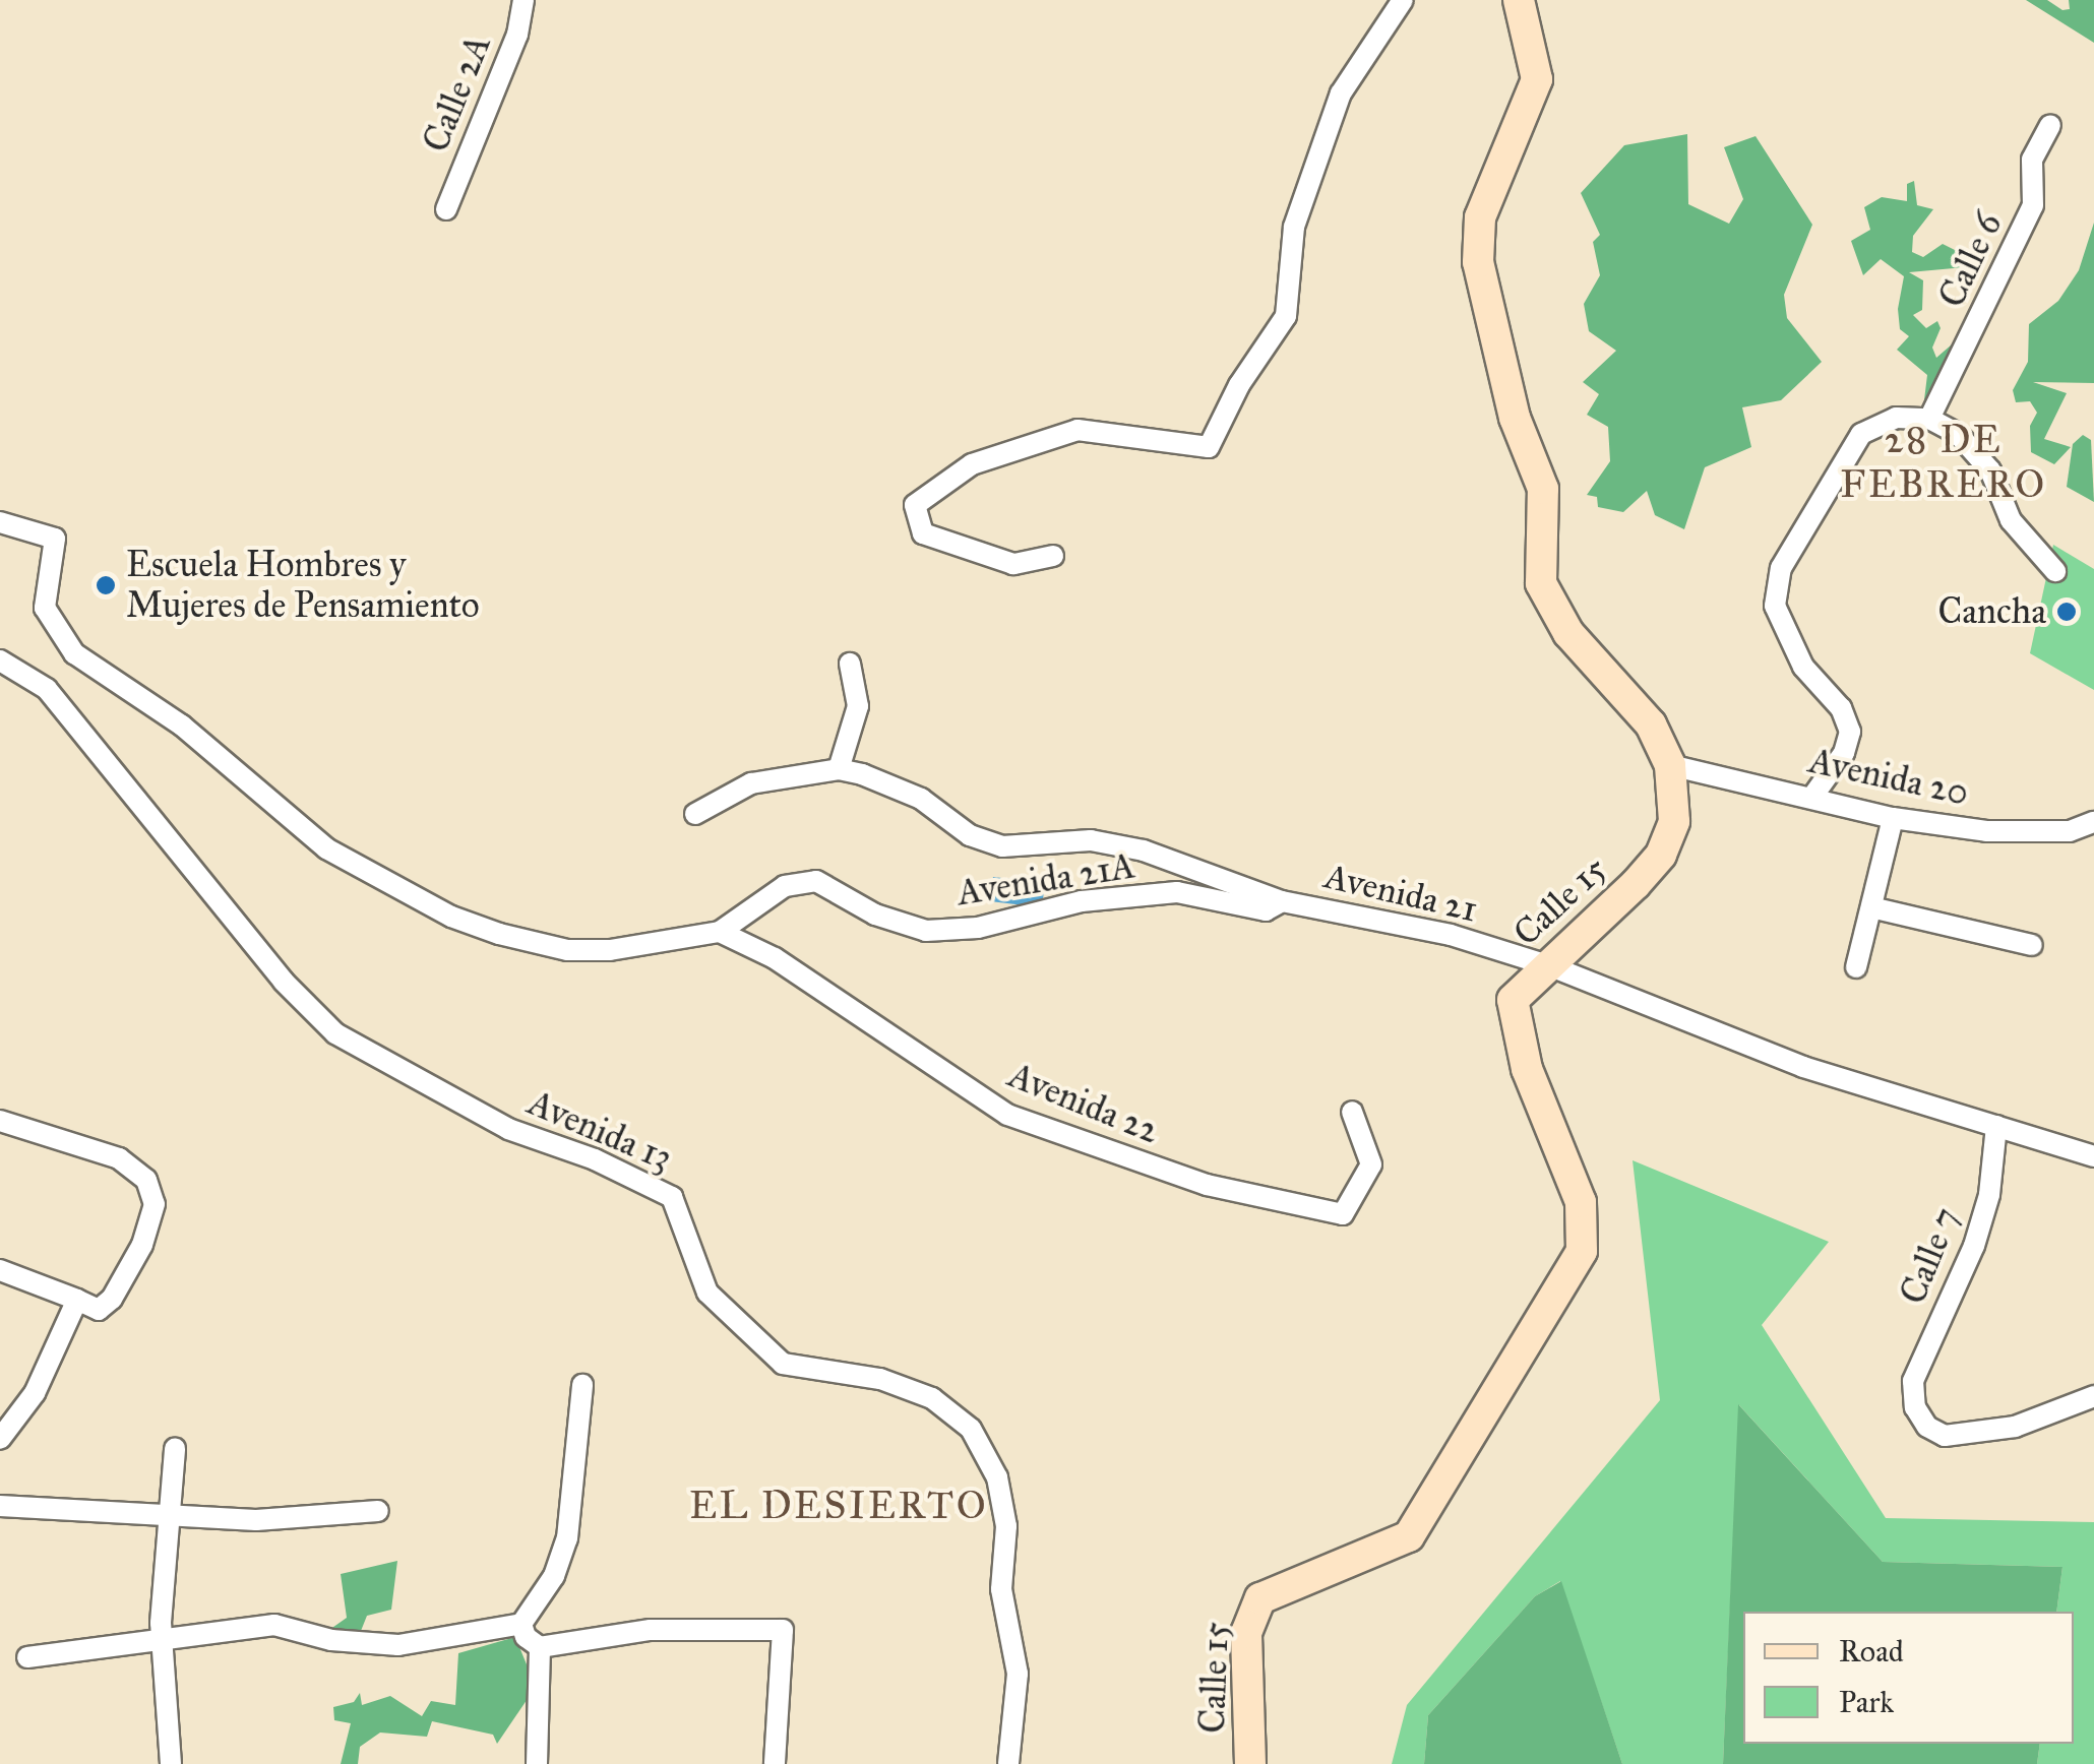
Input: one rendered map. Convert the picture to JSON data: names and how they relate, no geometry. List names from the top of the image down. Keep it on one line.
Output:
{"streets":{"main road":["Calle 15"],"street":["Calle 2A","Calle 6","Avenida 20","Avenida 21A","Avenida 21","Avenida 22","Avenida 13","Calle 7"]},"crossings":[["Avenida 20","Calle 15"],["Avenida 21A","Avenida 21"],["Avenida 21A","Avenida 22"],["Avenida 21","Calle 15"],["Avenida 21","Calle 7"]],"districts":["28 DE FEBRERO","EL DESIERTO"],"places":["Escuela Hombres y Mujeres de Pensamiento","Cancha"],"legend":["Road","Park"]}
